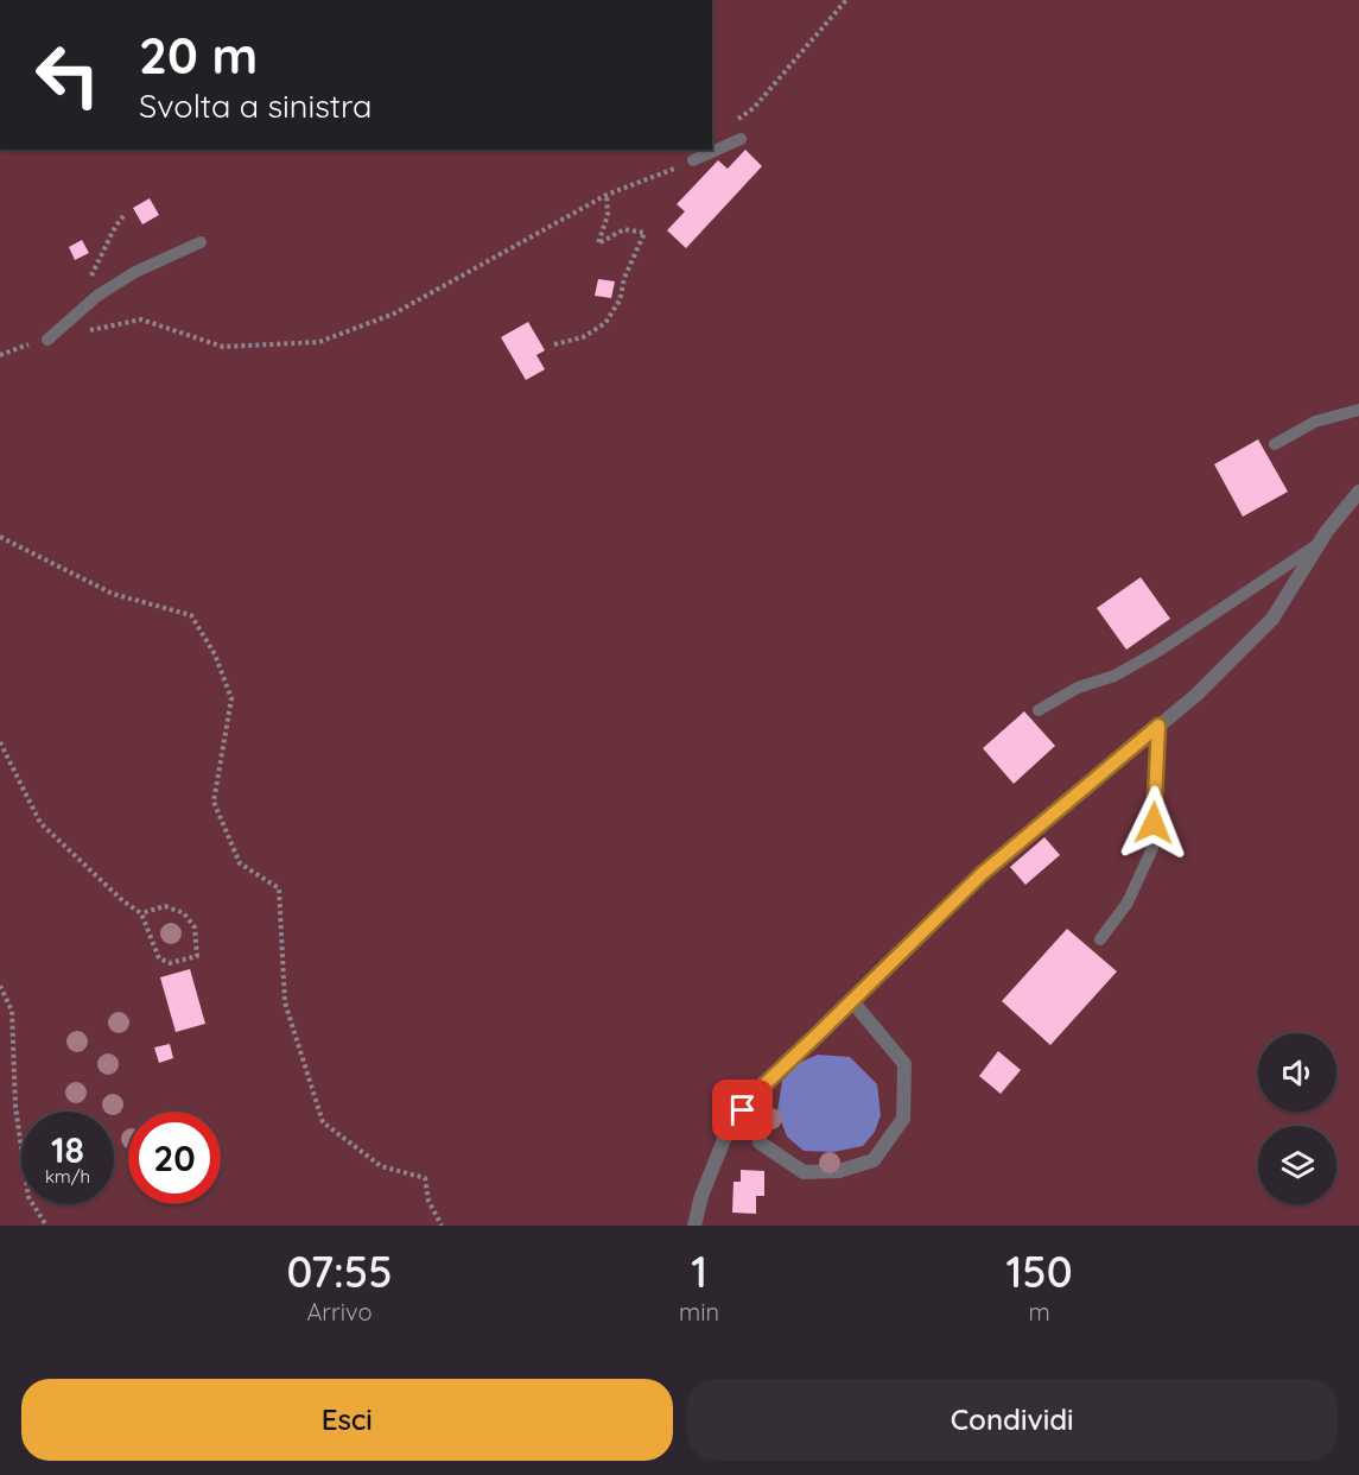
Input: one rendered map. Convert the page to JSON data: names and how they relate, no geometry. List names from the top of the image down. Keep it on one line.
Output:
{"page":{"turn":["20 m","Svolta a sinistra"],"speed":"18 km/h","limit":"20","eta":["07:55","Arrivo","1","min","150","m"],"buttons":["Esci","Condividi"]}}
